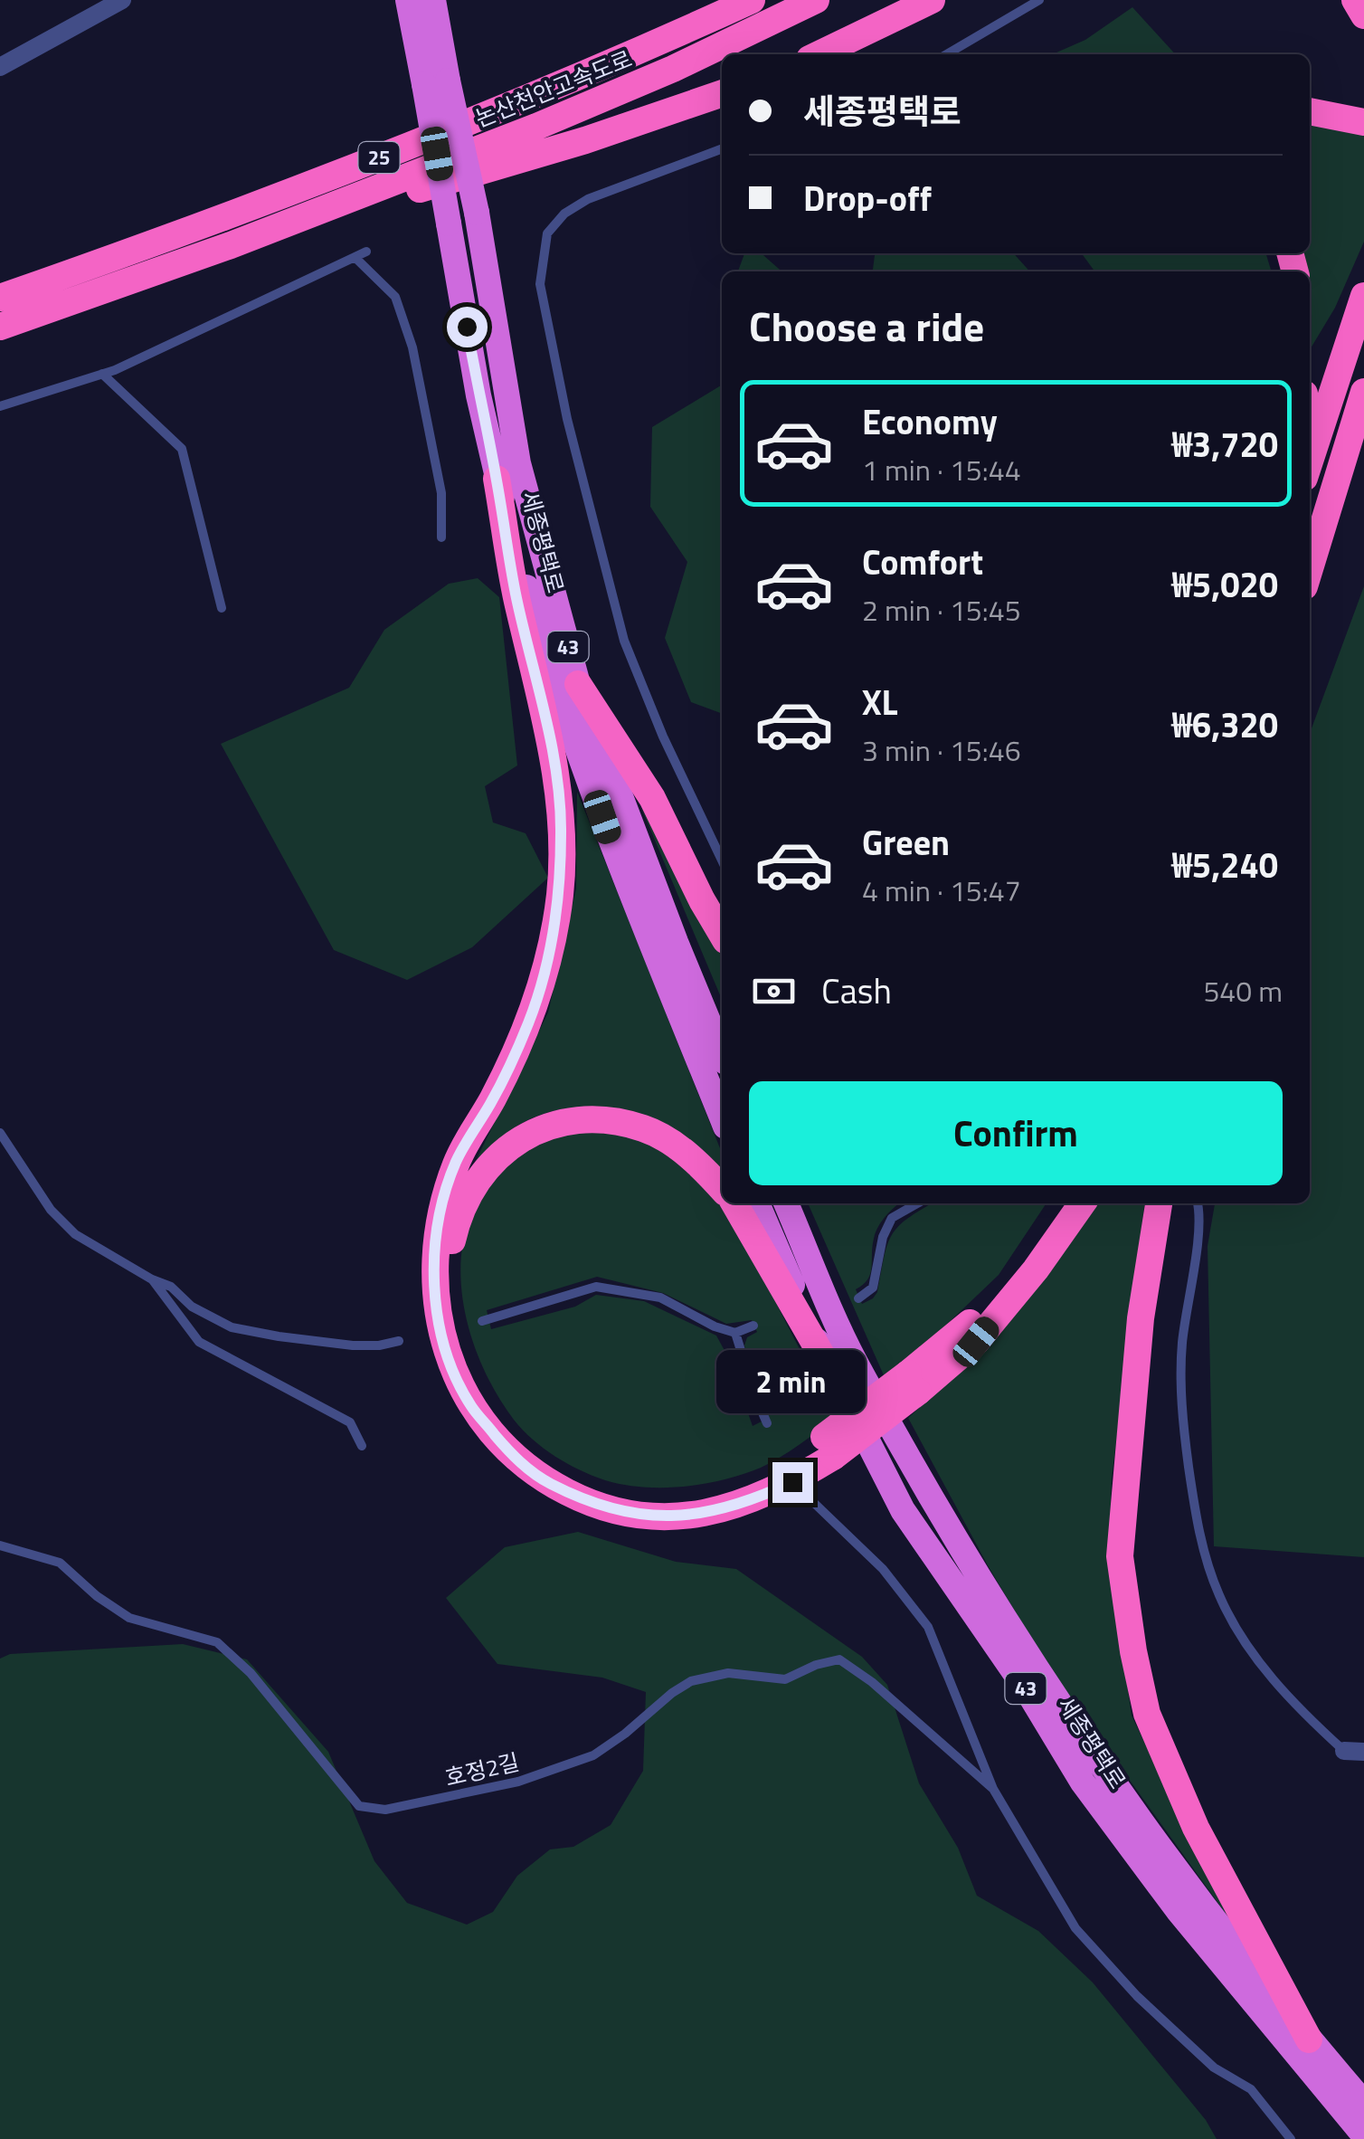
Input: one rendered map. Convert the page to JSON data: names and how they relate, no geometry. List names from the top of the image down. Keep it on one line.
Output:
{"streets":{"highway":["논산천안고속도로","25","세종평택로","43"],"lane":["호정2길"]},"page":{"banner":["세종평택로","Drop-off"],"heading":"Choose a ride","list":[{"name":"Economy","note":"1 min · 15:44","value":"₩3,720"},{"name":"Comfort","note":"2 min · 15:45","value":"₩5,020"},{"name":"XL","note":"3 min · 15:46","value":"₩6,320"},{"name":"Green","note":"4 min · 15:47","value":"₩5,240"}],"pay":["Cash","540 m"],"buttons":"Confirm","bubble":"2 min"}}
